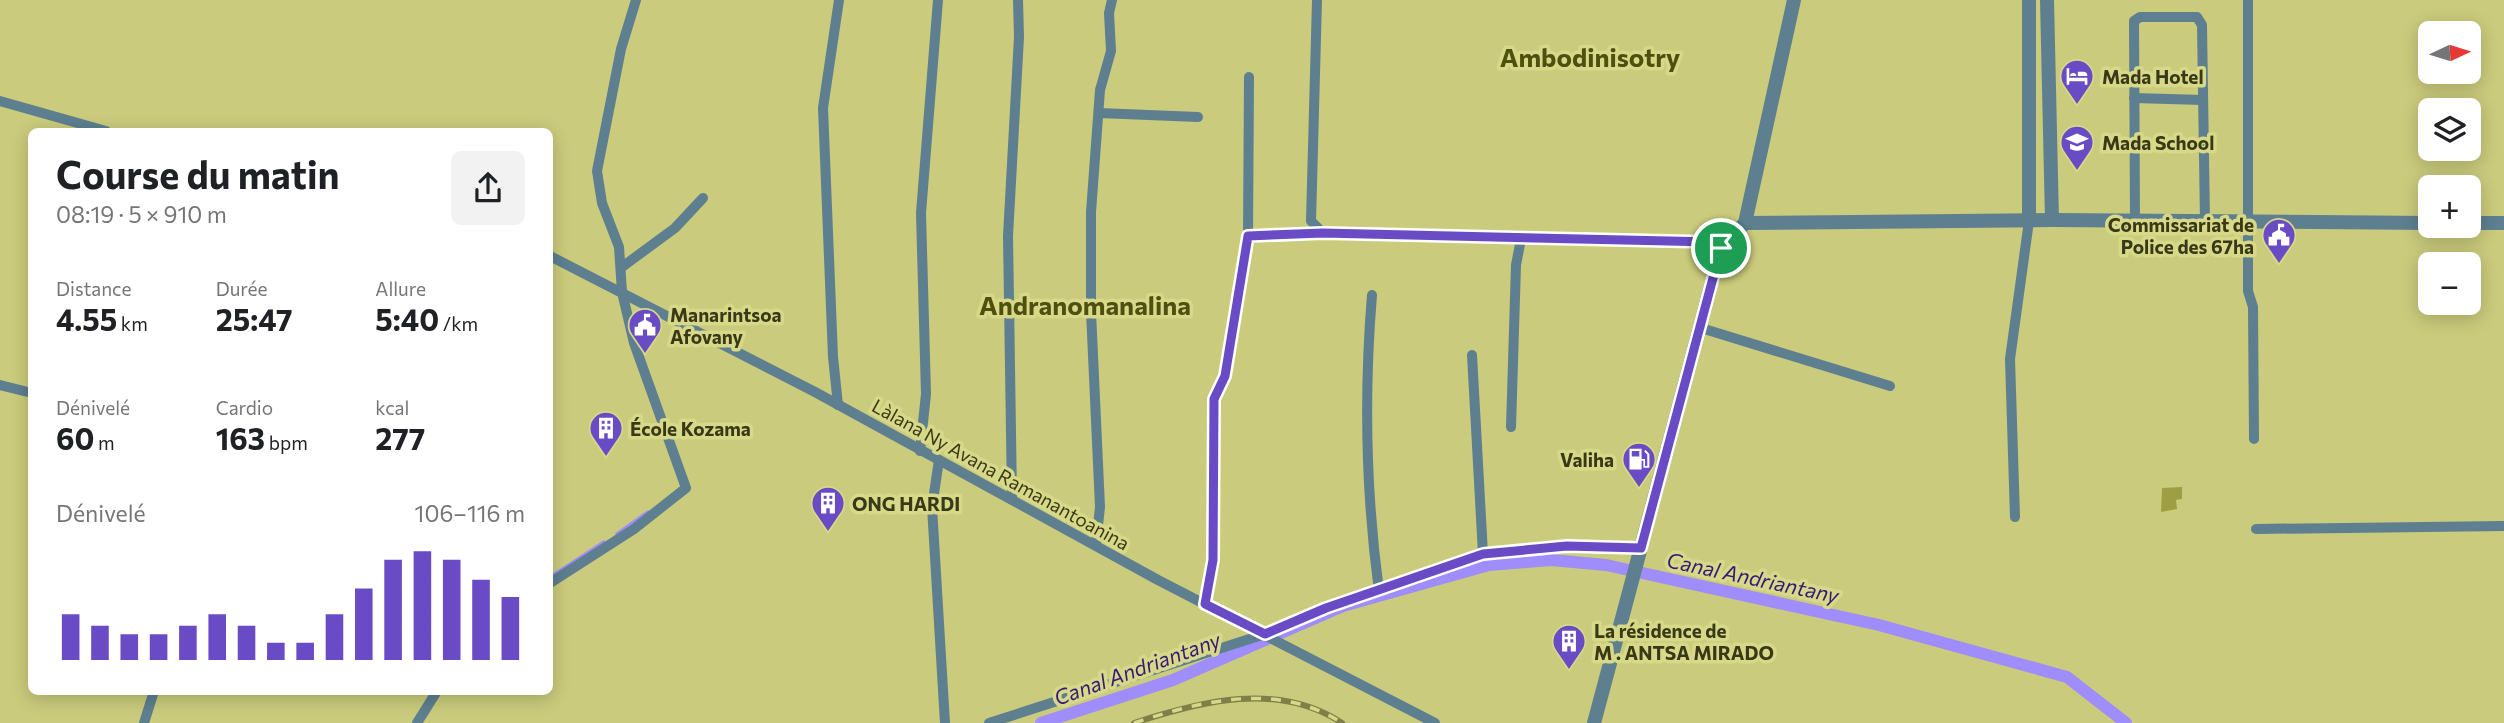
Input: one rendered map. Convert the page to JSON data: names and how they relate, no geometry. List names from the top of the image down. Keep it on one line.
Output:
{"streets":{"street":["Làlana Ny Avana Ramanantoanina"]},"districts":["Ambodinisotry","Andranomanalina"],"water":["Canal Andriantany"],"places":{"hotel":["Mada Hotel"],"school or university":["Mada School"],"public building":["Commissariat de Police des 67ha","Manarintsoa Afovany"],"building":["École Kozama","ONG HARDI","La résidence de M . ANTSA MIRADO"],"fuel station":["Valiha"]},"north":"right","page":{"map_buttons":["+","−"],"heading":["Course du matin","08:19 · 5 × 910 m"],"stats":[["Distance","4.55 km"],["Durée","25:47"],["Allure","5:40 /km"],["Dénivelé","60 m"],["Cardio","163 bpm"],["kcal","277"]],"chart":["Dénivelé","106–116 m"]}}
